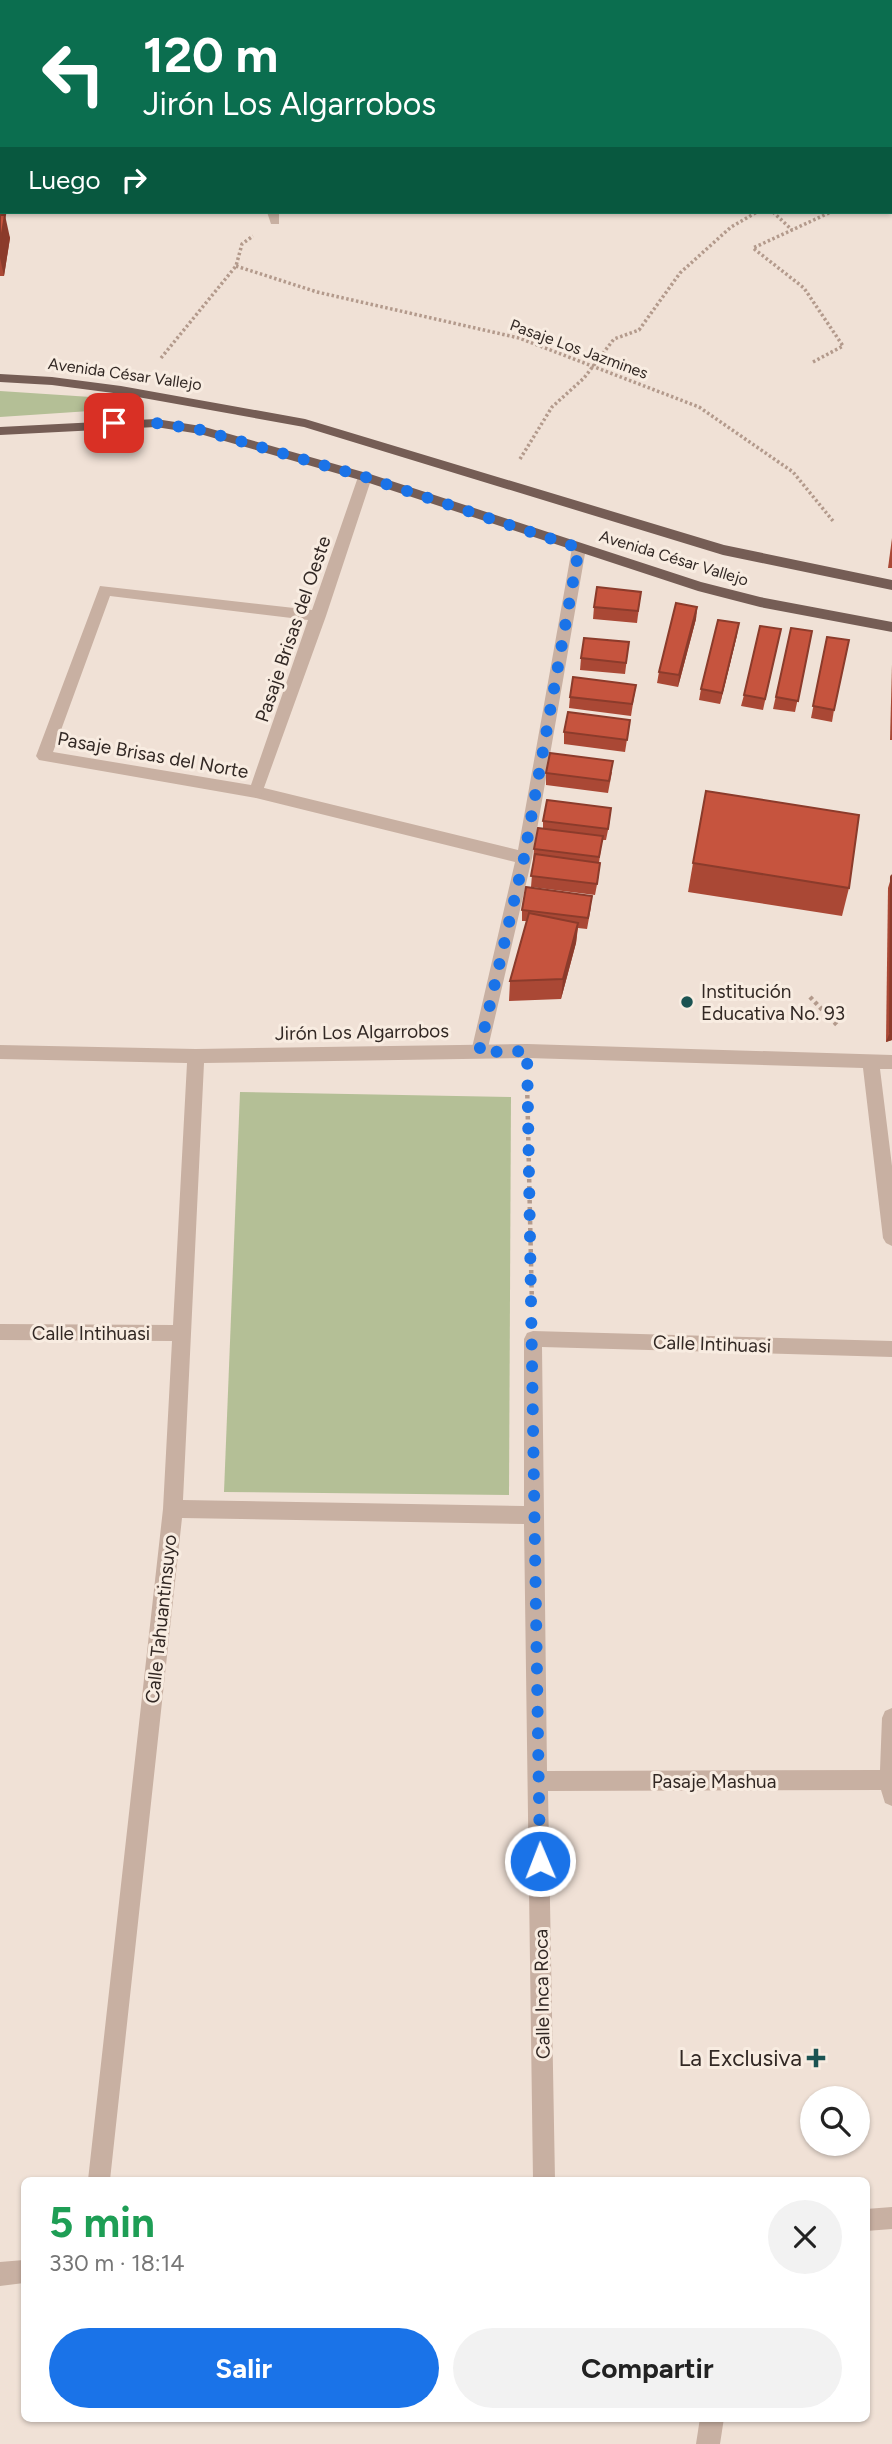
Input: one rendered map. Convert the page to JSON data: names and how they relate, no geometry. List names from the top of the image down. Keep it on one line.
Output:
{"streets":{"main road":["Avenida César Vallejo"],"street":["Pasaje Brisas del Oeste","Pasaje Brisas del Norte","Jirón Los Algarrobos","Calle Intihuasi","Calle Tahuantinsuyo","Pasaje Mashua","Calle Inca Roca"],"path":["Pasaje Los Jazmines"]},"crossings":[["Avenida César Vallejo","Pasaje Brisas del Oeste"],["Pasaje Brisas del Oeste","Pasaje Brisas del Norte"],["Jirón Los Algarrobos","Calle Tahuantinsuyo"],["Calle Intihuasi","Calle Tahuantinsuyo"],["Calle Intihuasi","Calle Inca Roca"],["Pasaje Mashua","Calle Inca Roca"]],"places":{"other":["Institución Educativa No. 93"],"health":["La Exclusiva"]},"page":{"turn":["120 m","Jirón Los Algarrobos"],"then":"Luego","heading":["5 min","330 m · 18:14"],"buttons":["Salir","Compartir"]}}
